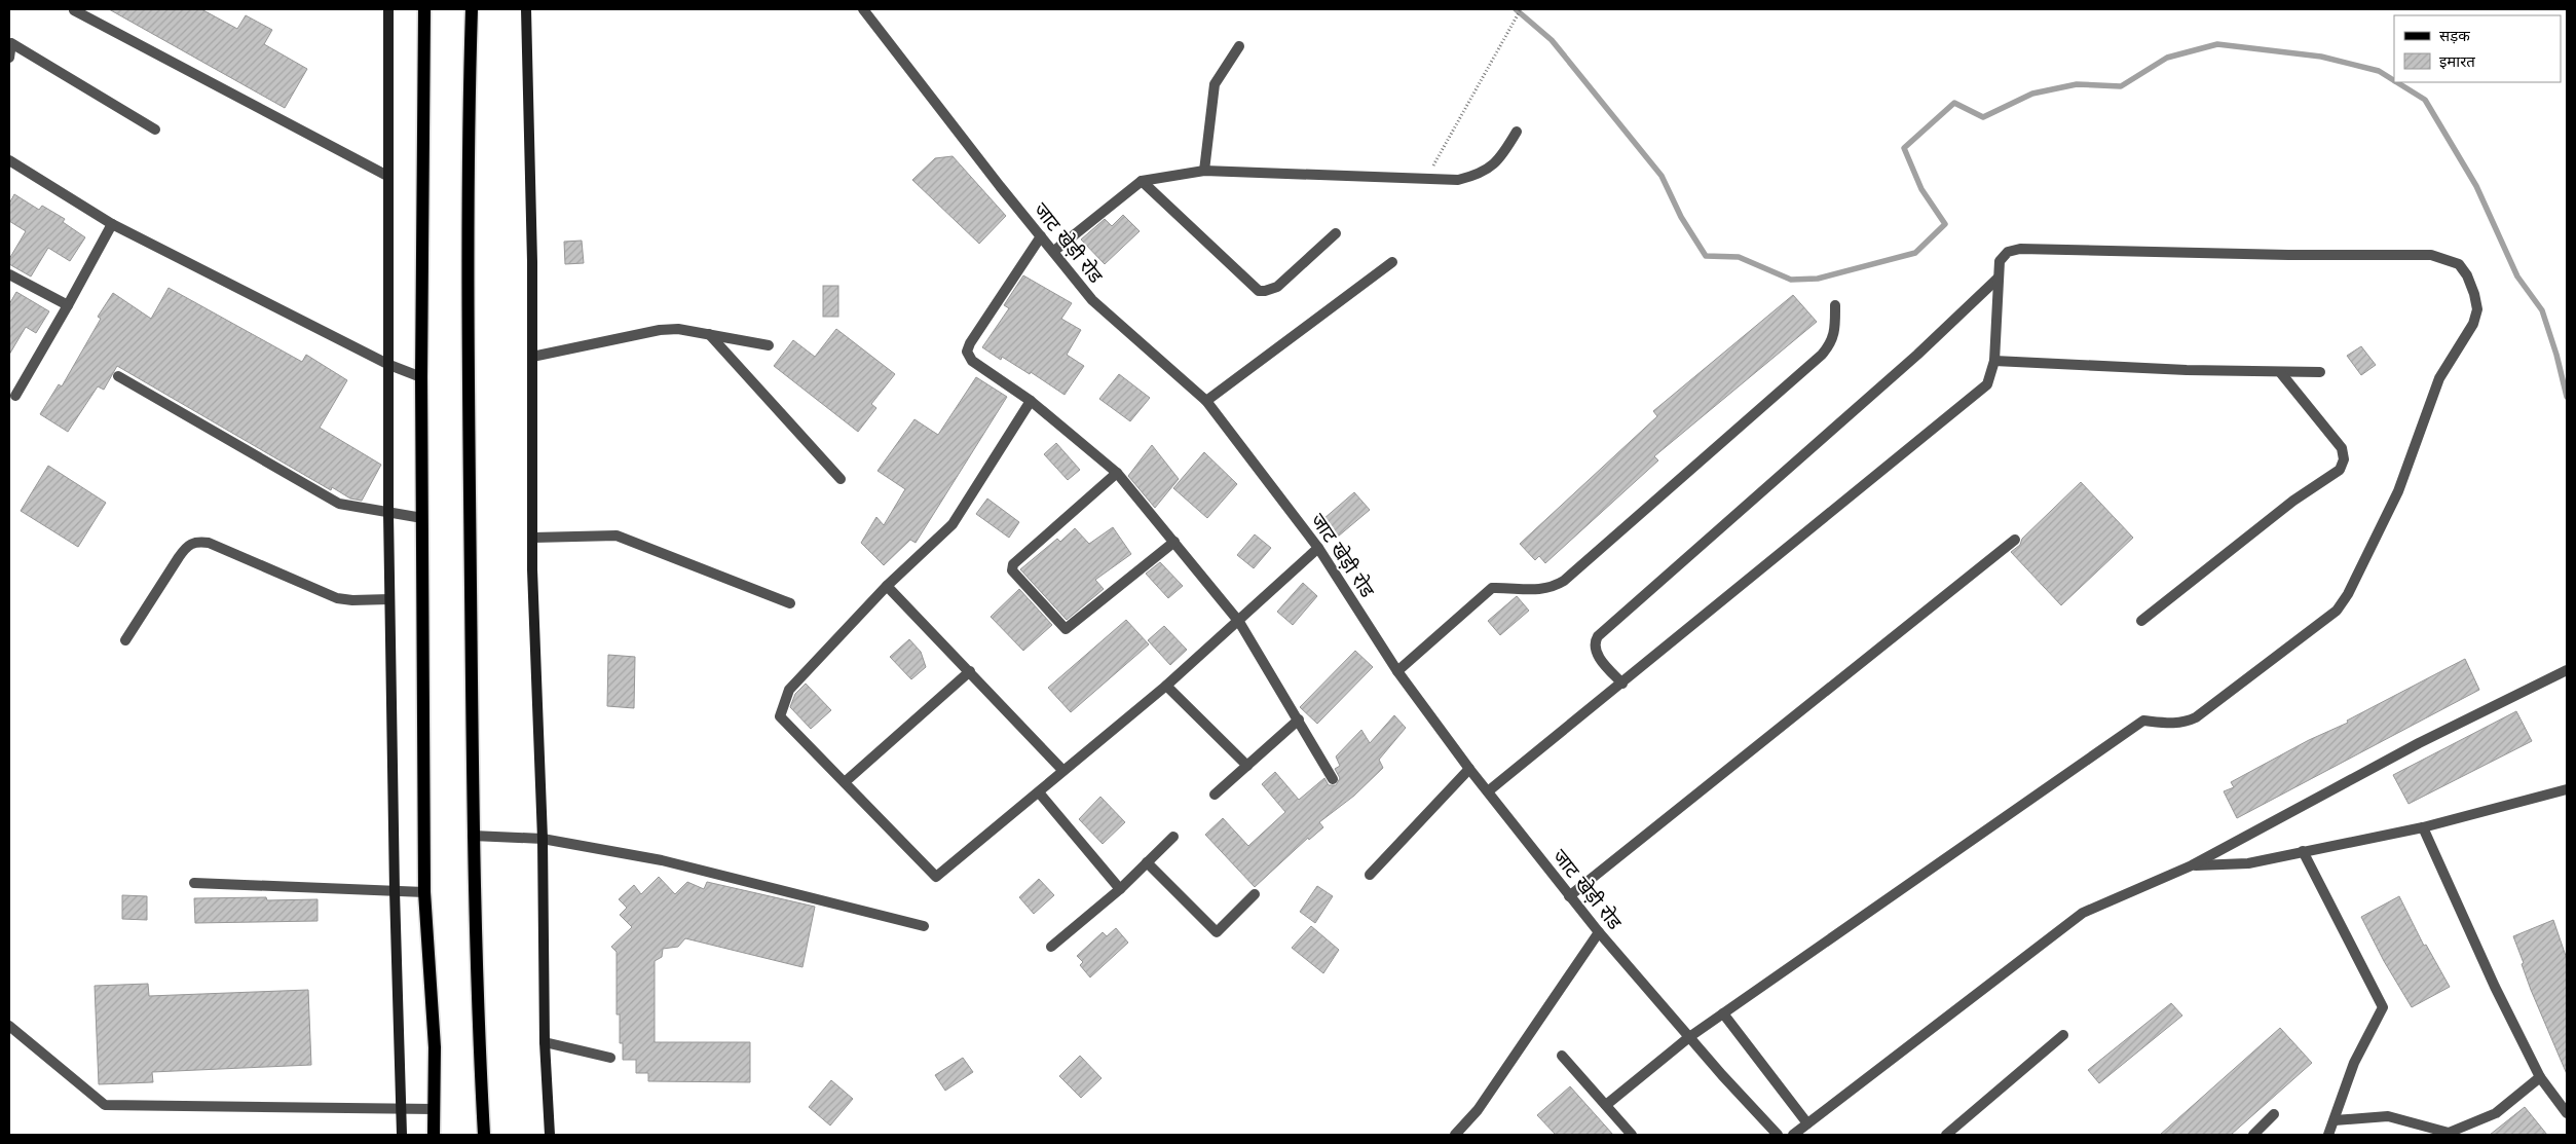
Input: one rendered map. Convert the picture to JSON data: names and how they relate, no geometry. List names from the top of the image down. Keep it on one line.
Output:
{"streets":{"street":["जाट खेड़ी रोड"]},"legend":["सड़क","इमारत"]}
